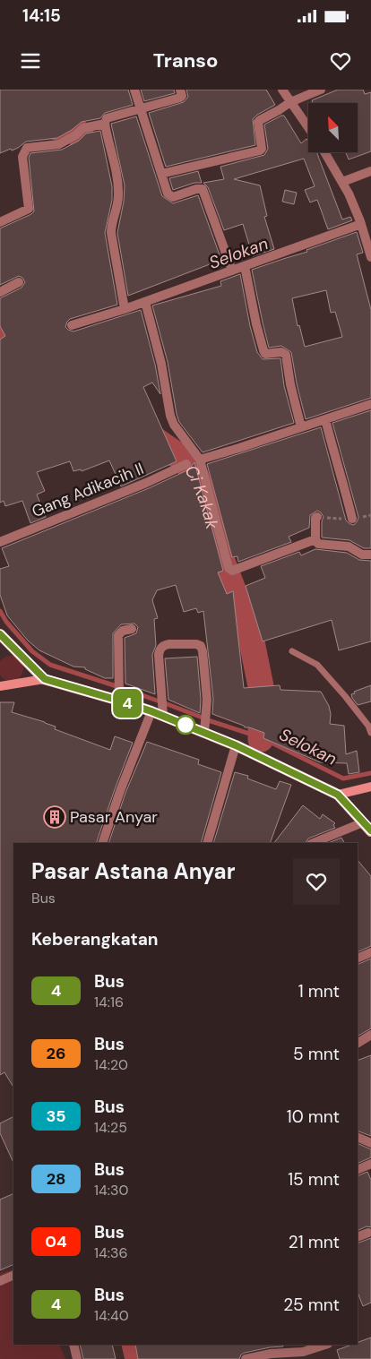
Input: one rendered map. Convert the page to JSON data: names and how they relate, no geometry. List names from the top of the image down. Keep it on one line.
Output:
{"streets":{"street":["Gang Adikacih II"]},"water":["Selokan","Ci Kakak"],"places":{"building":["Pasar Anyar"]},"lines":["bus line 4"],"north":"top left","page":{"status":"14:15","header":"Transo","on_map":"4","heading":[["Pasar Astana Anyar","Bus"],"Keberangkatan"],"list":[{"mark":"4","name":"Bus","note":"14:16","value":"1 mnt"},{"mark":"26","name":"Bus","note":"14:20","value":"5 mnt"},{"mark":"35","name":"Bus","note":"14:25","value":"10 mnt"},{"mark":"28","name":"Bus","note":"14:30","value":"15 mnt"},{"mark":"04","name":"Bus","note":"14:36","value":"21 mnt"},{"mark":"4","name":"Bus","note":"14:40","value":"25 mnt"}]}}
